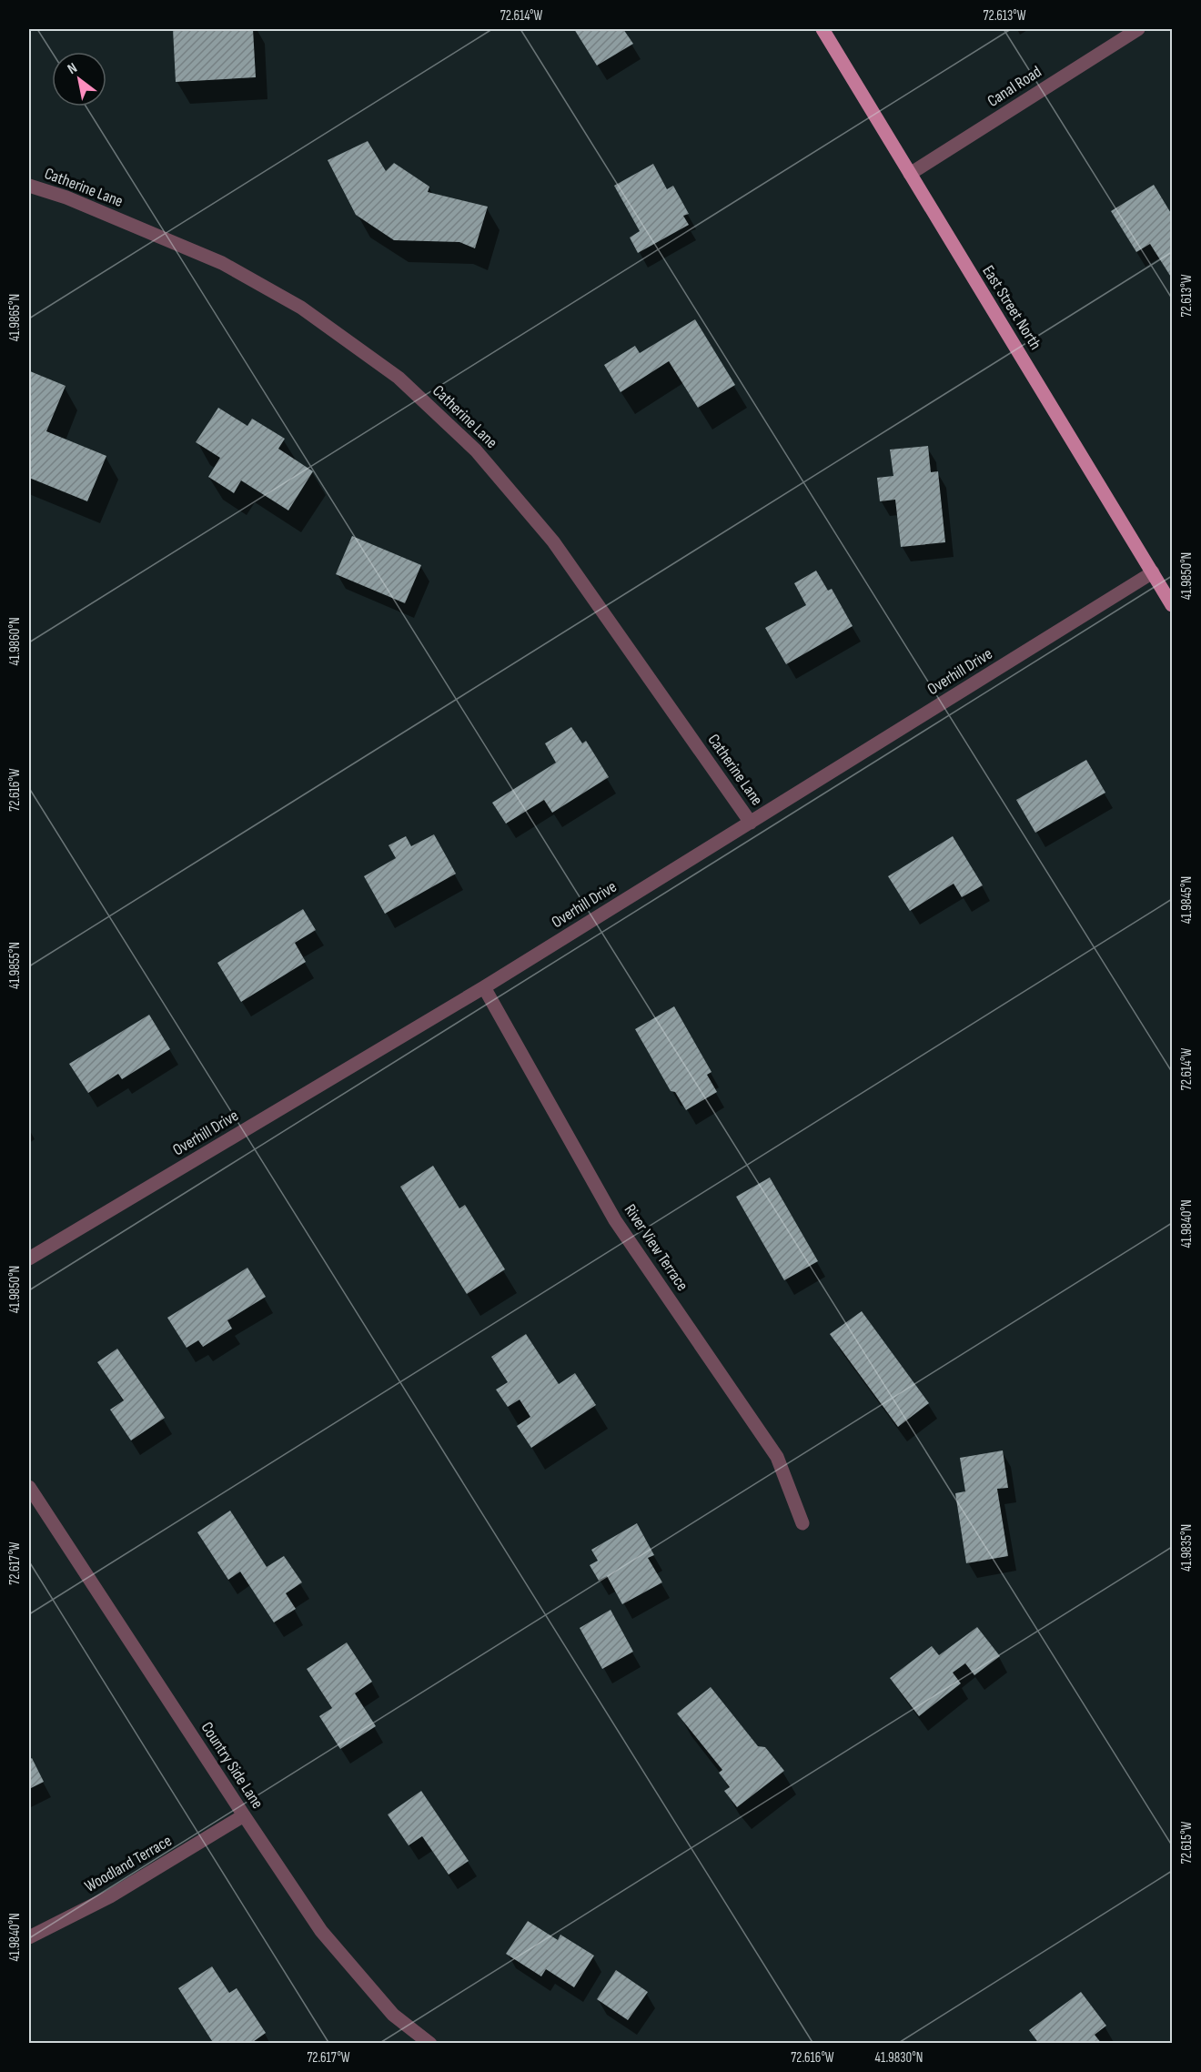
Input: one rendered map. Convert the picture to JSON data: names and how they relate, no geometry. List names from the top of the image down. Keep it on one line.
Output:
{"streets":{"main road":["East Street North"],"street":["Canal Road","Catherine Lane","Overhill Drive","River View Terrace","Country Side Lane","Woodland Terrace"]},"crossings":[["Canal Road","East Street North"],["Catherine Lane","Overhill Drive"],["East Street North","Overhill Drive"],["Overhill Drive","River View Terrace"],["Country Side Lane","Woodland Terrace"]],"north":"top left","coordinates":["72.614°W","72.613°W","41.9865°N","41.9850°N","41.9860°N","72.616°W","41.9845°N","41.9855°N","41.9840°N","41.9835°N","72.617°W","72.615°W","41.9830°N"]}
